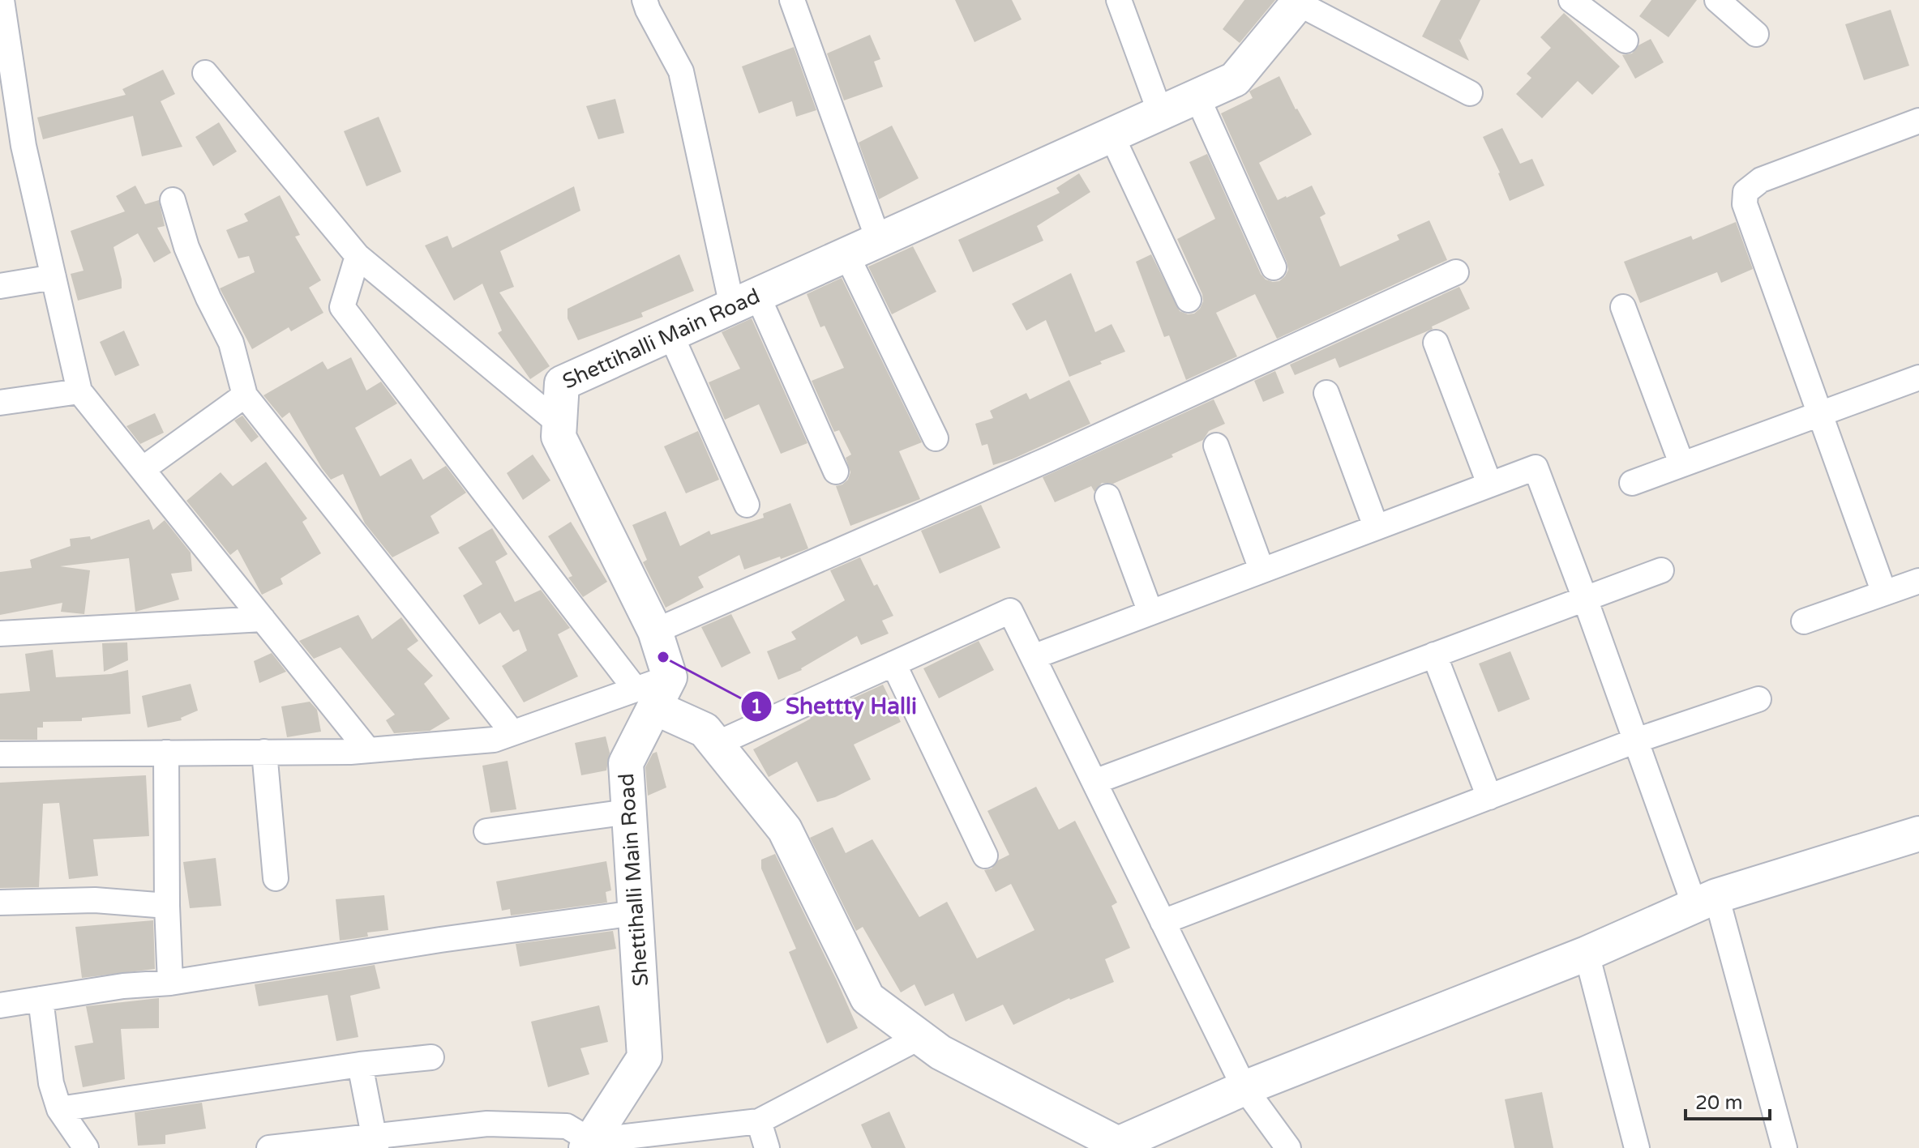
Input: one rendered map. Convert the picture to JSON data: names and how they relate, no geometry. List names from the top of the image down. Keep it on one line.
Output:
{"streets":{"street":["Shettihalli Main Road"]},"places":["Shettty Halli"],"scale_bar":"20 m"}
